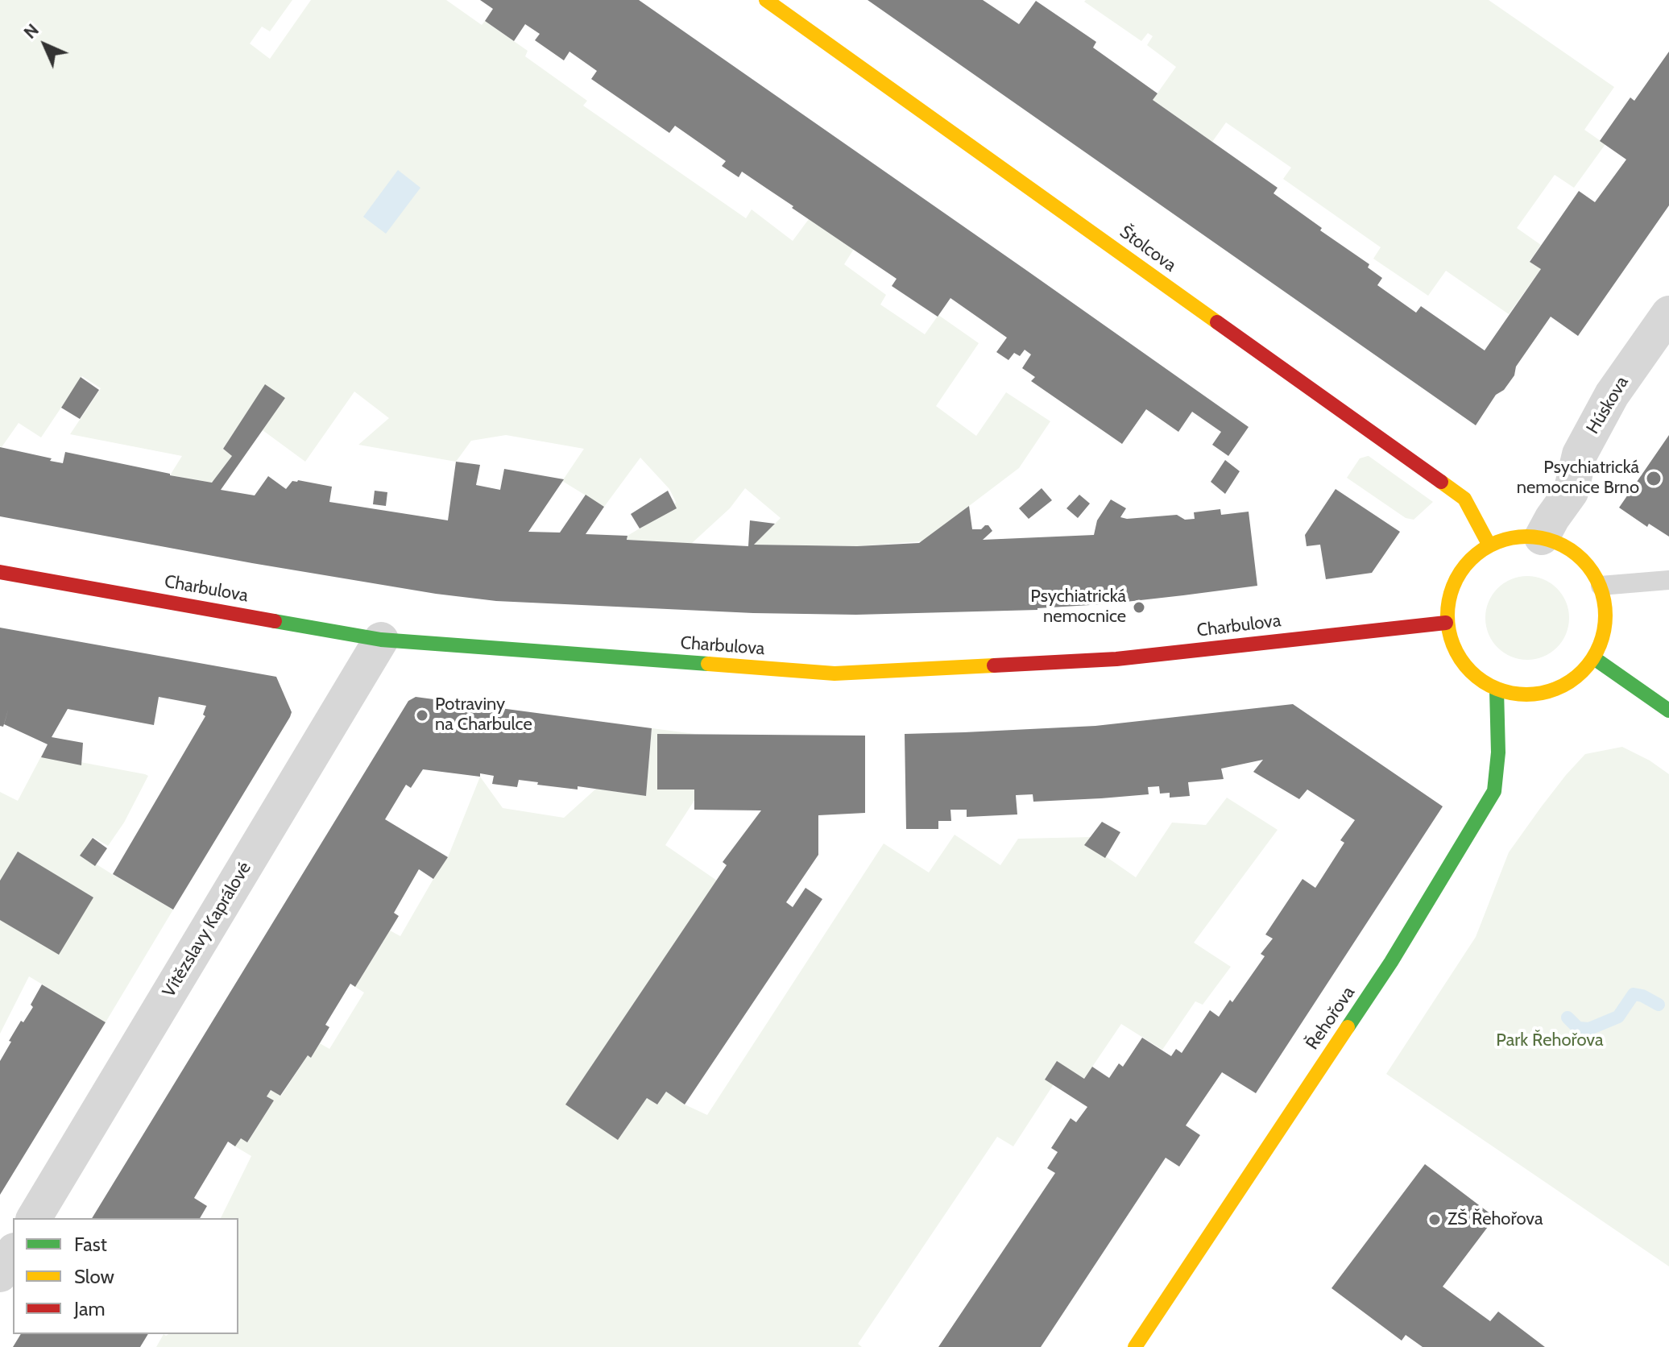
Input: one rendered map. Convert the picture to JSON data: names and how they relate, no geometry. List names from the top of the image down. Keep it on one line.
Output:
{"streets":{"street":["Štolcova","Húskova","Charbulova","Vítězslavy Kaprálové","Řehořova"]},"crossings":[["Štolcova","Húskova"],["Štolcova","Charbulova"],["Štolcova","Řehořova"],["Húskova","Charbulova"],["Húskova","Řehořova"],["Charbulova","Vítězslavy Kaprálové"],["Charbulova","Řehořova"]],"parks":["Park Řehořova"],"places":["Psychiatrická nemocnice Brno","Psychiatrická nemocnice","Potraviny na Charbulce","ZŠ Řehořova"],"legend":["Fast","Slow","Jam"],"north":"top left"}
